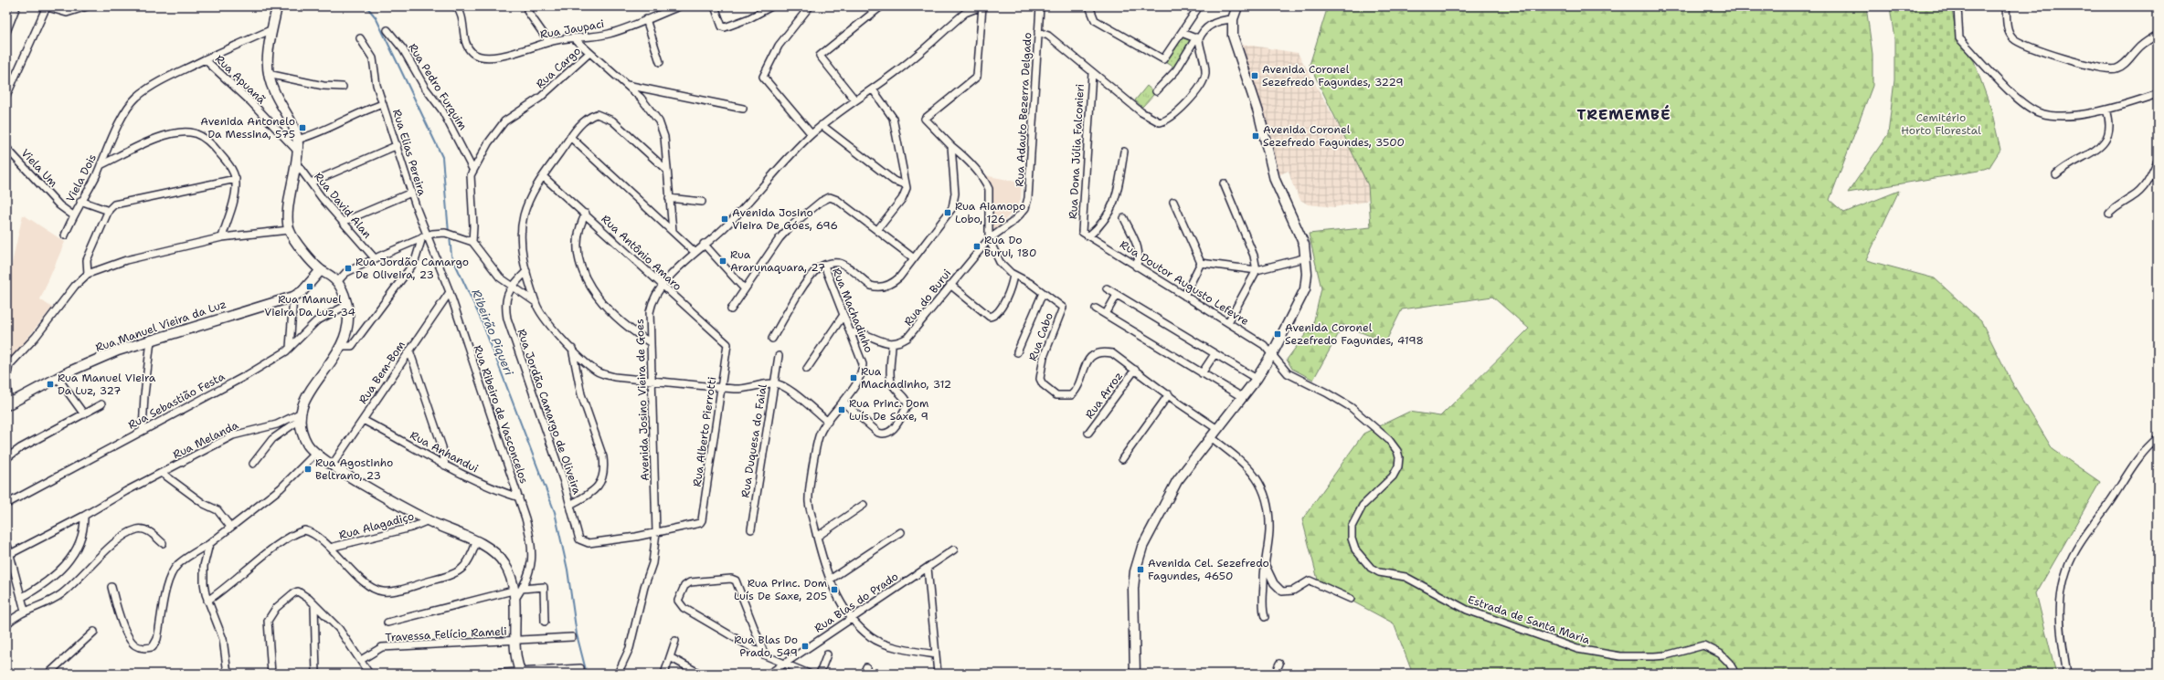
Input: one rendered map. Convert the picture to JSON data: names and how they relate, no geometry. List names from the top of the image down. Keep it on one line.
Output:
{"streets":{"street":["Rua Jaupaci","Rua Cargo","Rua Apuanã","Rua Pedro Furquim","Rua Adauto Bezerra Delgado","Rua Dona Júlia Falconieri","Rua Elias Pereira","Viela Um","Viela Dois","Rua David Alan","Rua Antônio Amaro","Rua Doutor Augusto Lefevre","Rua do Burui","Rua Machadinho","Rua Manuel Vieira da Luz","Rua Cabo","Rua Bem-Bom","Rua Arroz","Avenida Josino Vieira de Goes","Rua Sebastião Festa","Rua Jordão Camargo de Oliveira","Rua Ribeiro de Vasconcelos","Rua Alberto Pierrotti","Rua Melanda","Rua Duquesa do Faial","Rua Anhandui","Rua Alagadiço","Rua Blas do Prado","Estrada de Santa Maria","Travessa Felício Rameli"]},"crossings":[["Rua Cargo","Rua Pedro Furquim"],["Rua Apuanã","Viela Dois"],["Rua Adauto Bezerra Delgado","Rua do Burui"],["Rua Dona Júlia Falconieri","Rua Doutor Augusto Lefevre"],["Rua Elias Pereira","Rua Ribeiro de Vasconcelos"],["Viela Um","Viela Dois"],["Rua Antônio Amaro","Avenida Josino Vieira de Goes"],["Rua Antônio Amaro","Rua Alberto Pierrotti"],["Rua Doutor Augusto Lefevre","Estrada de Santa Maria"],["Rua Cabo","Rua Arroz"],["Rua Bem-Bom","Rua Ribeiro de Vasconcelos"],["Rua Bem-Bom","Rua Anhandui"],["Avenida Josino Vieira de Goes","Rua Jordão Camargo de Oliveira"],["Avenida Josino Vieira de Goes","Rua Alberto Pierrotti"],["Rua Jordão Camargo de Oliveira","Rua Alberto Pierrotti"],["Rua Ribeiro de Vasconcelos","Rua Anhandui"]],"districts":["TREMEMBÉ"],"water":["Ribeirão Piqueri"],"parks":["Cemitério Horto Florestal"],"places":{"transit":["Avenida Coronel Sezefredo Fagundes, 3229","Avenida Antonelo Da Messina, 575","Avenida Coronel Sezefredo Fagundes, 3500","Rua Aiamopo Lobo, 126","Avenida Josino Vieira De Góes, 696","Rua Do Burui, 180","Rua Ararunaquara, 27","Rua Jordão Camargo De Oliveira, 23","Rua Manuel Vieira Da Luz, 34","Avenida Coronel Sezefredo Fagundes, 4198","Rua Machadinho, 312","Rua Manuel Vieira Da Luz, 327","Rua Princ. Dom Luís De Saxe, 9","Rua Agostinho Beltrano, 23","Avenida Cel. Sezefredo Fagundes, 4650","Rua Princ. Dom Luís De Saxe, 205","Rua Blas Do Prado, 549"]}}
